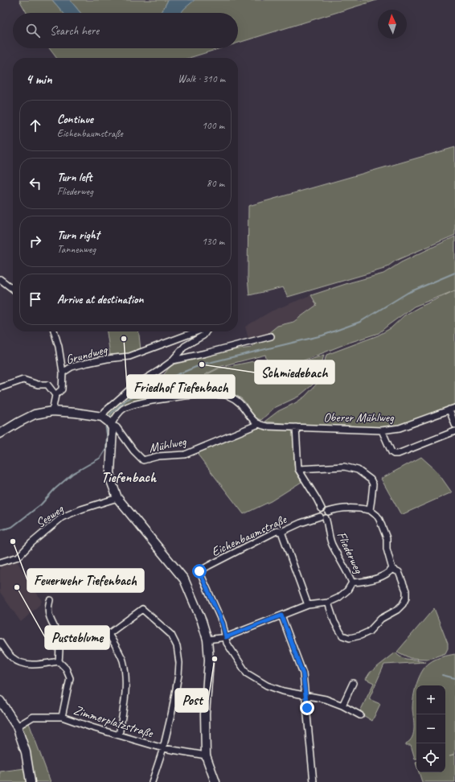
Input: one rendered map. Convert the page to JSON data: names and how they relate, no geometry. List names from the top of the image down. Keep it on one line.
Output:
{"streets":{"street":["Grundweg","Oberer Mühlweg","Mühlweg","Seeweg","Eichenbaumstraße","Fliederweg","Zimmerplatzstraße"]},"crossings":[["Oberer Mühlweg","Mühlweg"],["Eichenbaumstraße","Fliederweg"]],"districts":["Tiefenbach"],"places":["Friedhof Tiefenbach","Schmiedebach","Feuerwehr Tiefenbach","Pusteblume","Post"],"north":"top","page":{"search":"Search here","heading":["4 min","Walk · 310 m"],"list":[["Continue","Eichenbaumstraße","100 m"],["Turn left","Fliederweg","80 m"],["Turn right","Tannenweg","130 m"],"Arrive at destination"],"map_buttons":["+","−"]}}
